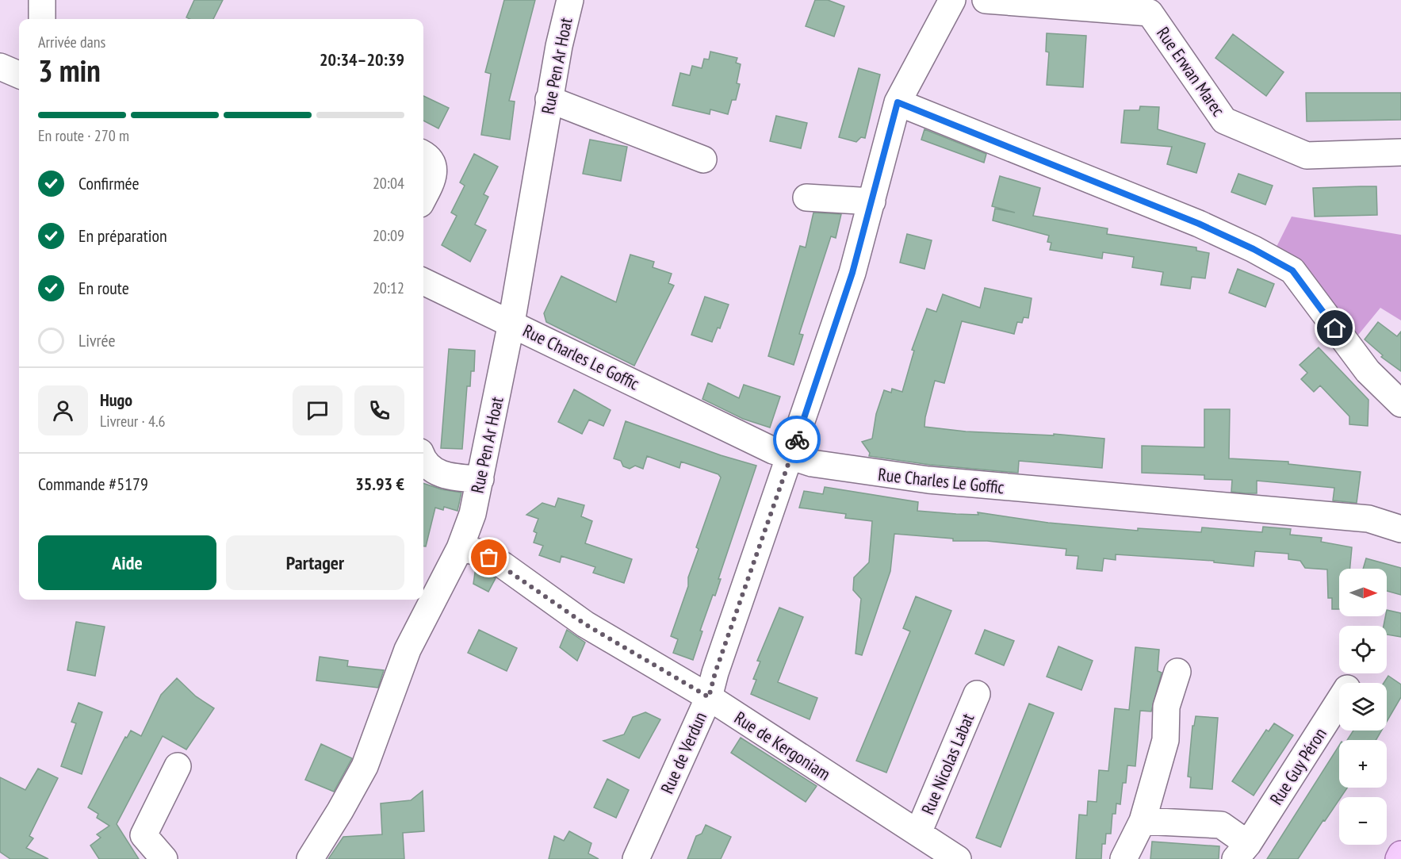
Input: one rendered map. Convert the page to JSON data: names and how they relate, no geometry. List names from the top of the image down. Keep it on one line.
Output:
{"streets":{"street":["Rue Pen Ar Hoat","Rue Erwan Marec","Rue Charles Le Goffic","Rue de Kergoniam","Rue de Verdun","Rue Nicolas Labat","Rue Guy Péron"]},"crossings":[["Rue Pen Ar Hoat","Rue Charles Le Goffic"],["Rue Pen Ar Hoat","Rue de Kergoniam"],["Rue Charles Le Goffic","Rue de Verdun"],["Rue de Kergoniam","Rue de Verdun"],["Rue de Kergoniam","Rue Nicolas Labat"]],"north":"right","page":{"heading":["3 min","Arrivée dans","20:34–20:39"],"panel":["Hugo","Livreur · 4.6","Commande #5179","35.93 €"],"bar":"En route · 270 m","list":[["Confirmée","20:04"],["En préparation","20:09"],["En route","20:12"],"Livrée"],"buttons":["Aide","Partager"],"map_buttons":["+","−"]}}
